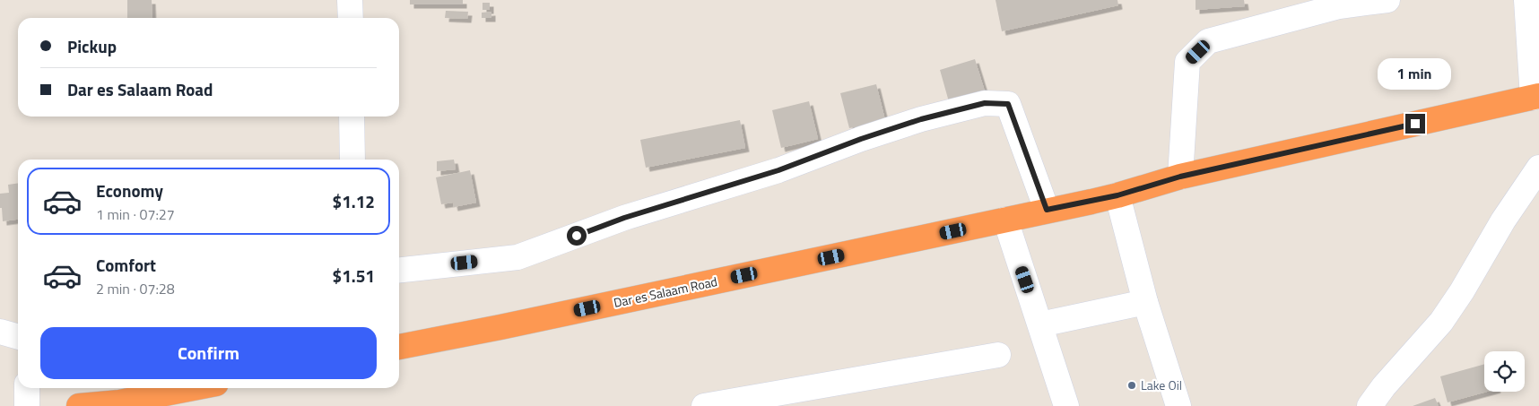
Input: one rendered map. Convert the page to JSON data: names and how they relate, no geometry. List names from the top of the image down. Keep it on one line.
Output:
{"streets":{"highway":["Dar es Salaam Road"]},"places":["Lake Oil"],"page":{"banner":["Pickup","Dar es Salaam Road"],"bubble":"1 min","list":[{"name":"Economy","note":"1 min · 07:27","value":"$1.12"},{"name":"Comfort","note":"2 min · 07:28","value":"$1.51"}],"buttons":"Confirm"}}
